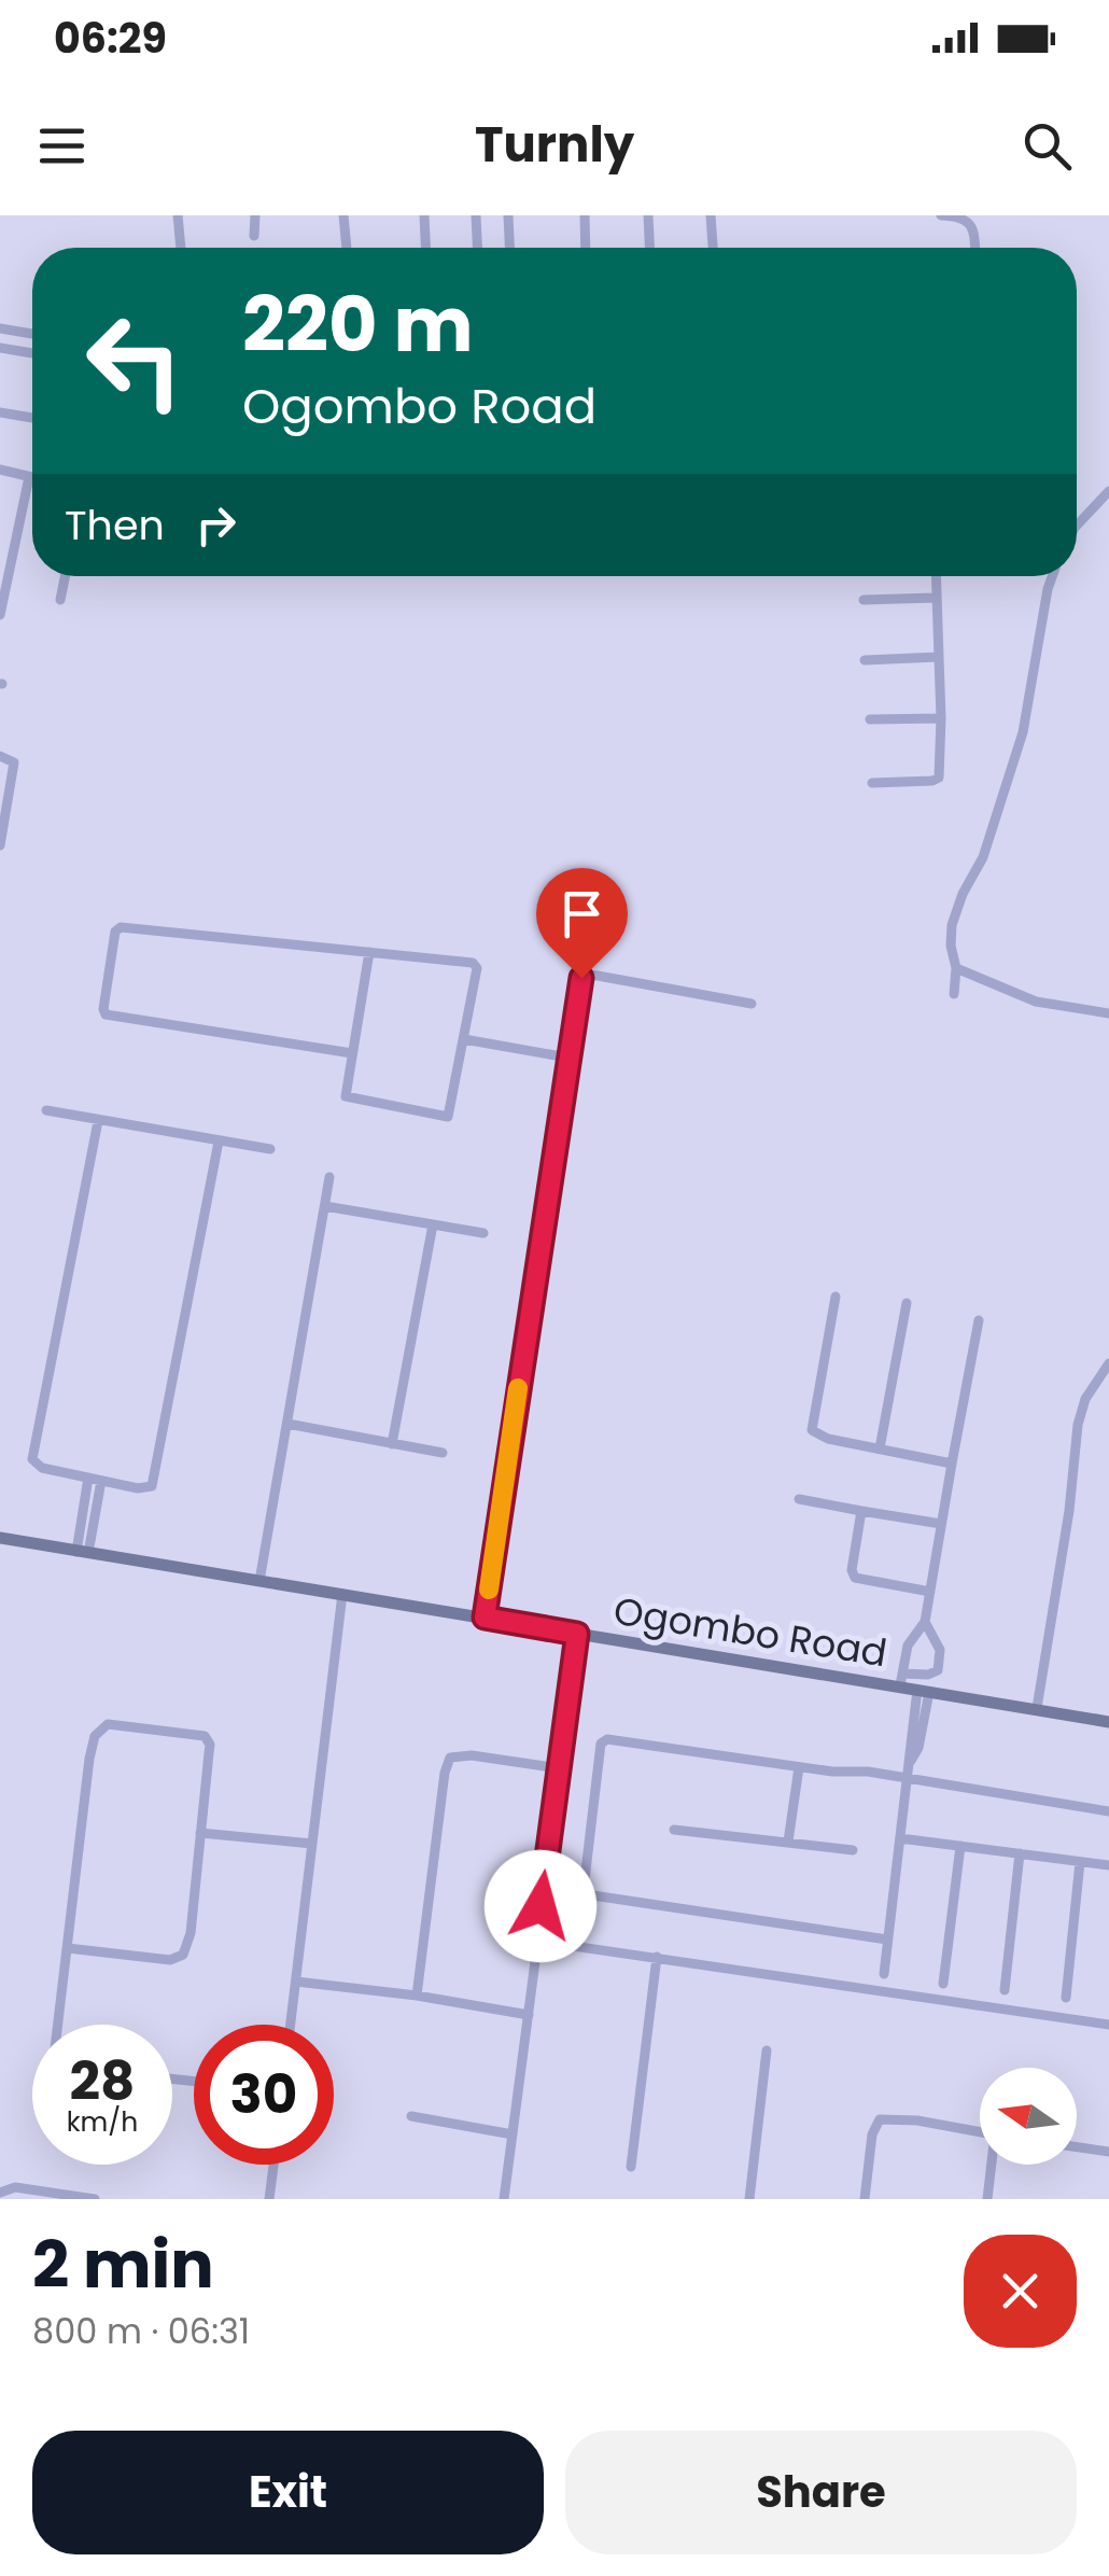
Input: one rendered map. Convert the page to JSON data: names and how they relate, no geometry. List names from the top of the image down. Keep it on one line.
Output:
{"streets":{"main road":["Ogombo Road"]},"north":"left","page":{"status":"06:29","header":"Turnly","turn":["220 m","Ogombo Road"],"then":"Then","speed":"28 km/h","limit":"30","heading":["2 min","800 m · 06:31"],"buttons":["Exit","Share"]}}
